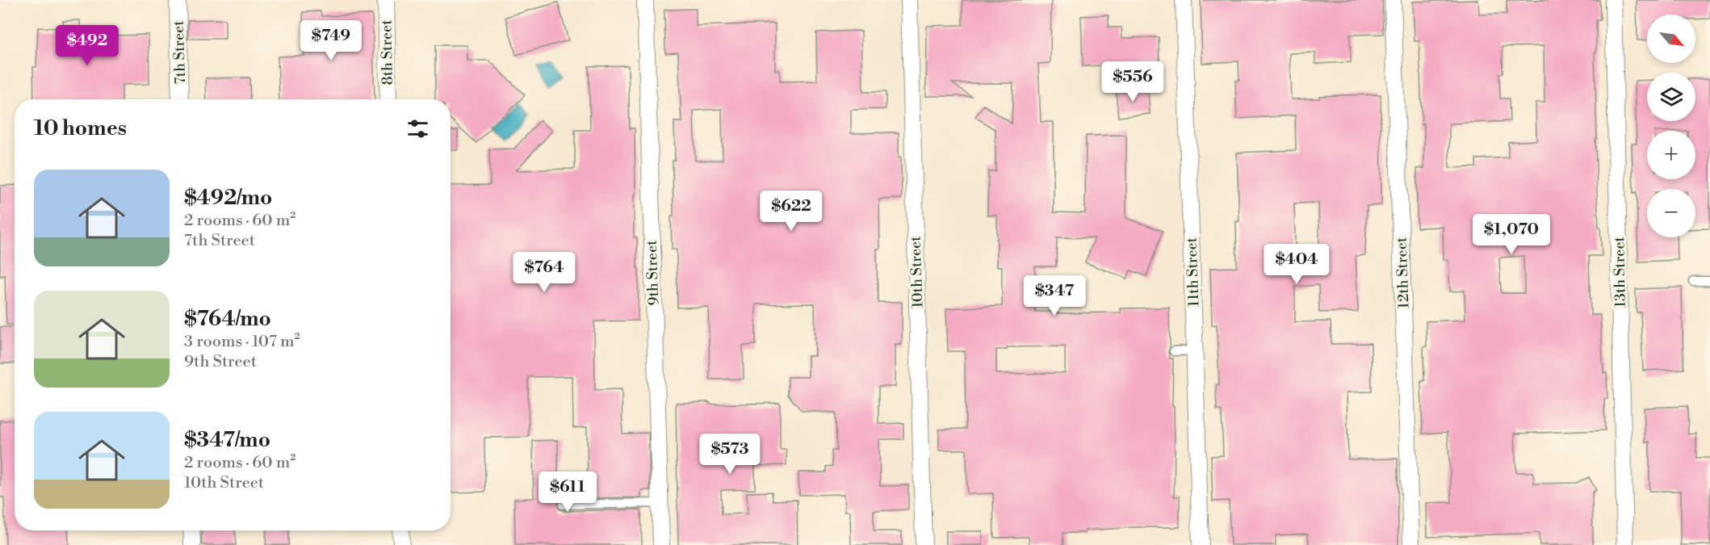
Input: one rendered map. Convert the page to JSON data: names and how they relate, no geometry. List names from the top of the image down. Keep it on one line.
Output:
{"streets":{"street":["7th Street","8th Street","10th Street","11th Street","13th Street","9th Street","12th Street"]},"north":"bottom right","page":{"map_buttons":["+","−"],"price":["$749","$492","$556","$622","$1,070","$404","$764","$347","$573","$611"],"heading":"10 homes","list":[{"name":"$492/mo","note":"2 rooms · 60 m² · 7th Street"},{"name":"$764/mo","note":"3 rooms · 107 m² · 9th Street"},{"name":"$347/mo","note":"2 rooms · 60 m² · 10th Street"}]}}
